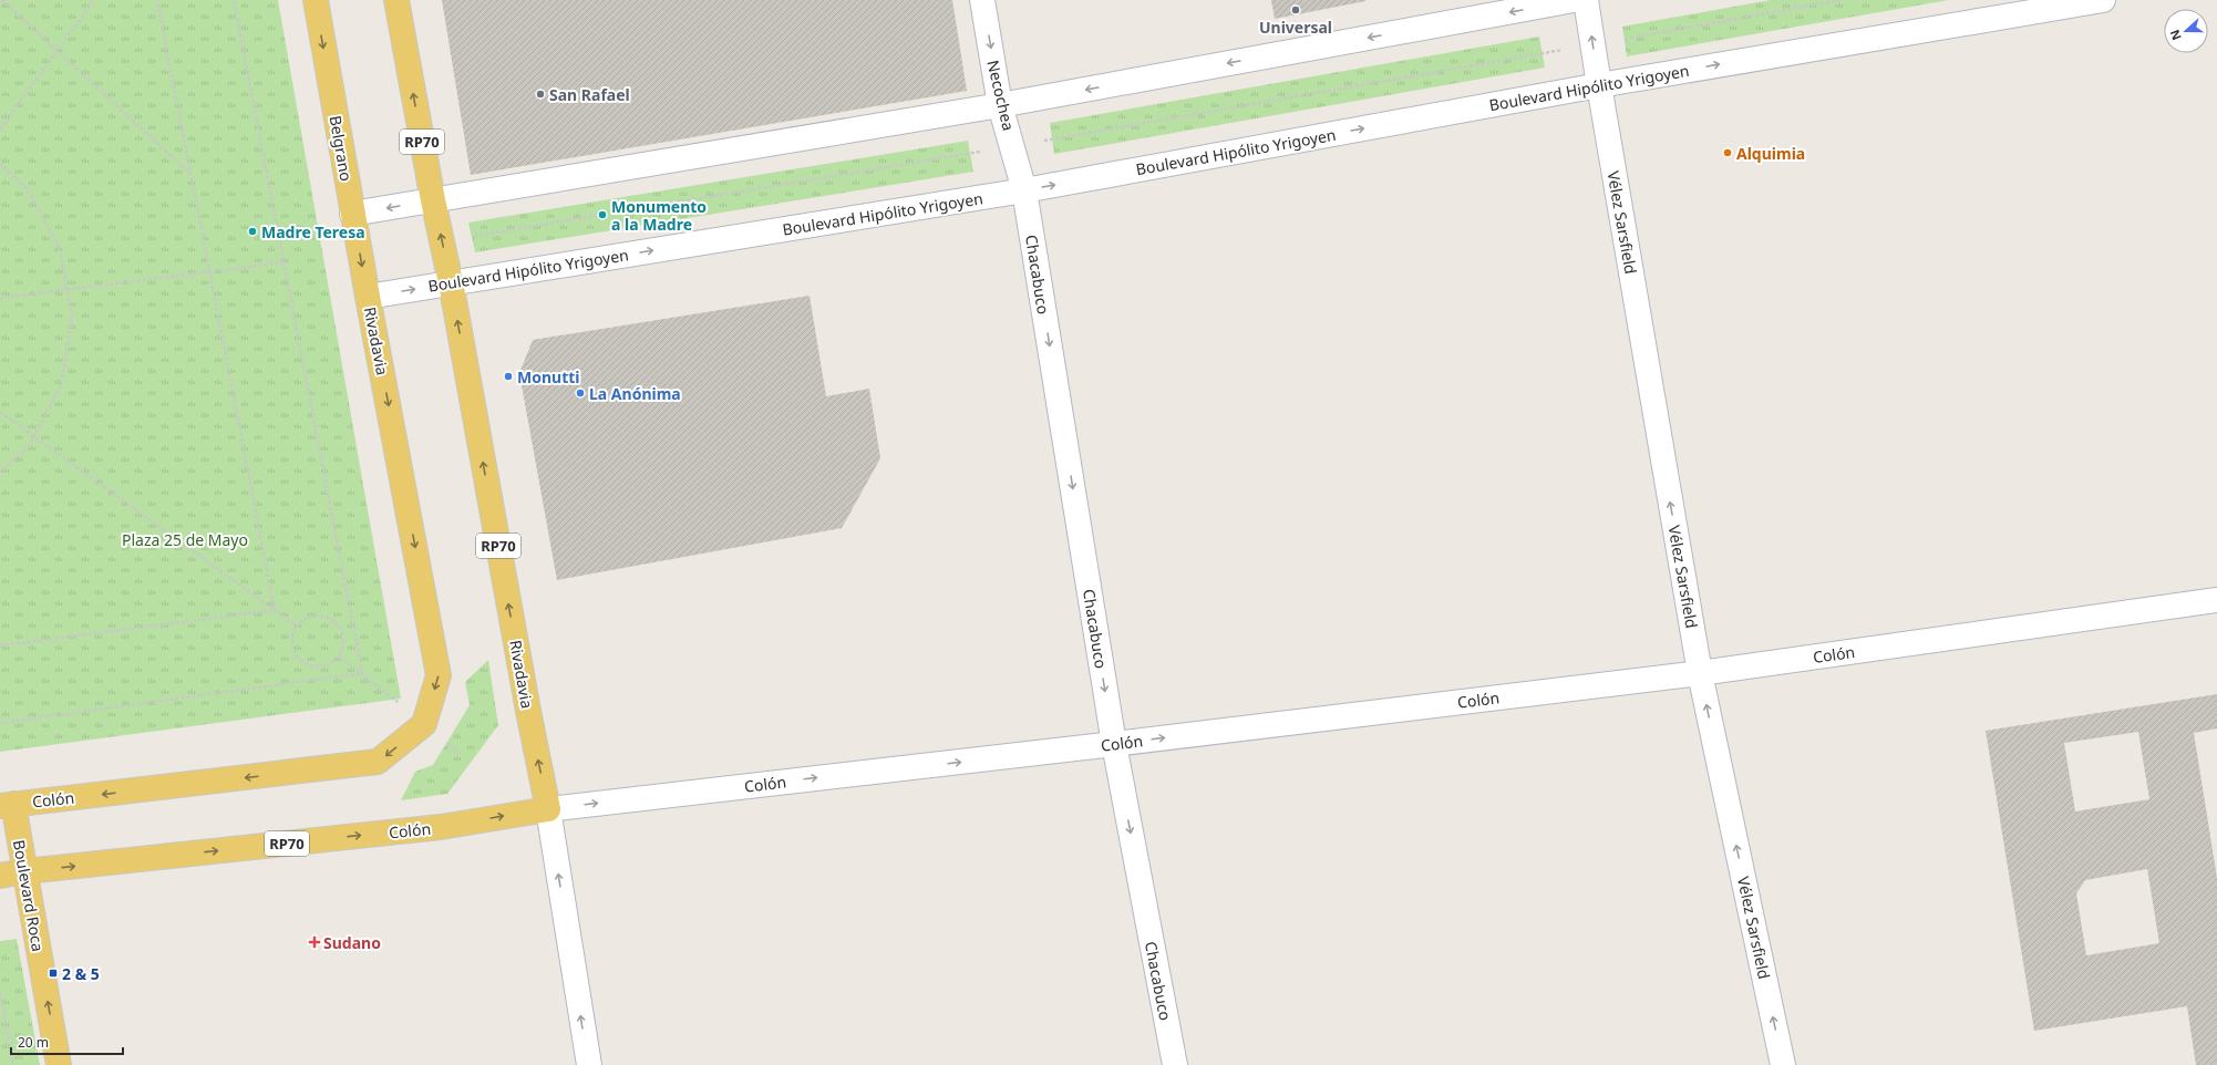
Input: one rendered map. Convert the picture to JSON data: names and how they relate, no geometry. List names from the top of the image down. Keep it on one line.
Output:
{"streets":{"main road":["RP70","Belgrano","Rivadavia","Colón","Boulevard Roca"],"street":["Boulevard Hipólito Yrigoyen","Necochea","Vélez Sarsfield","Chacabuco"]},"crossings":[["Boulevard Hipólito Yrigoyen","Necochea"],["Boulevard Hipólito Yrigoyen","RP70"],["Boulevard Hipólito Yrigoyen","Belgrano"],["Boulevard Hipólito Yrigoyen","Vélez Sarsfield"],["Boulevard Hipólito Yrigoyen","Chacabuco"],["Boulevard Hipólito Yrigoyen","Rivadavia"],["Necochea","Chacabuco"],["RP70","Rivadavia"],["RP70","Colón"],["RP70","Boulevard Roca"],["Belgrano","Rivadavia"],["Vélez Sarsfield","Colón"],["Chacabuco","Colón"],["Rivadavia","Colón"],["Colón","Boulevard Roca"]],"one_way":["Necochea","Vélez Sarsfield","Chacabuco","Boulevard Roca"],"parks":["Plaza 25 de Mayo"],"places":{"other":["Universal","San Rafael","Alquimia","Monumento a la Madre","Madre Teresa","Monutti","La Anónima"],"health":["Sudano"],"transit":["2 & 5"]},"scale_bar":"20 m","north":"left"}
